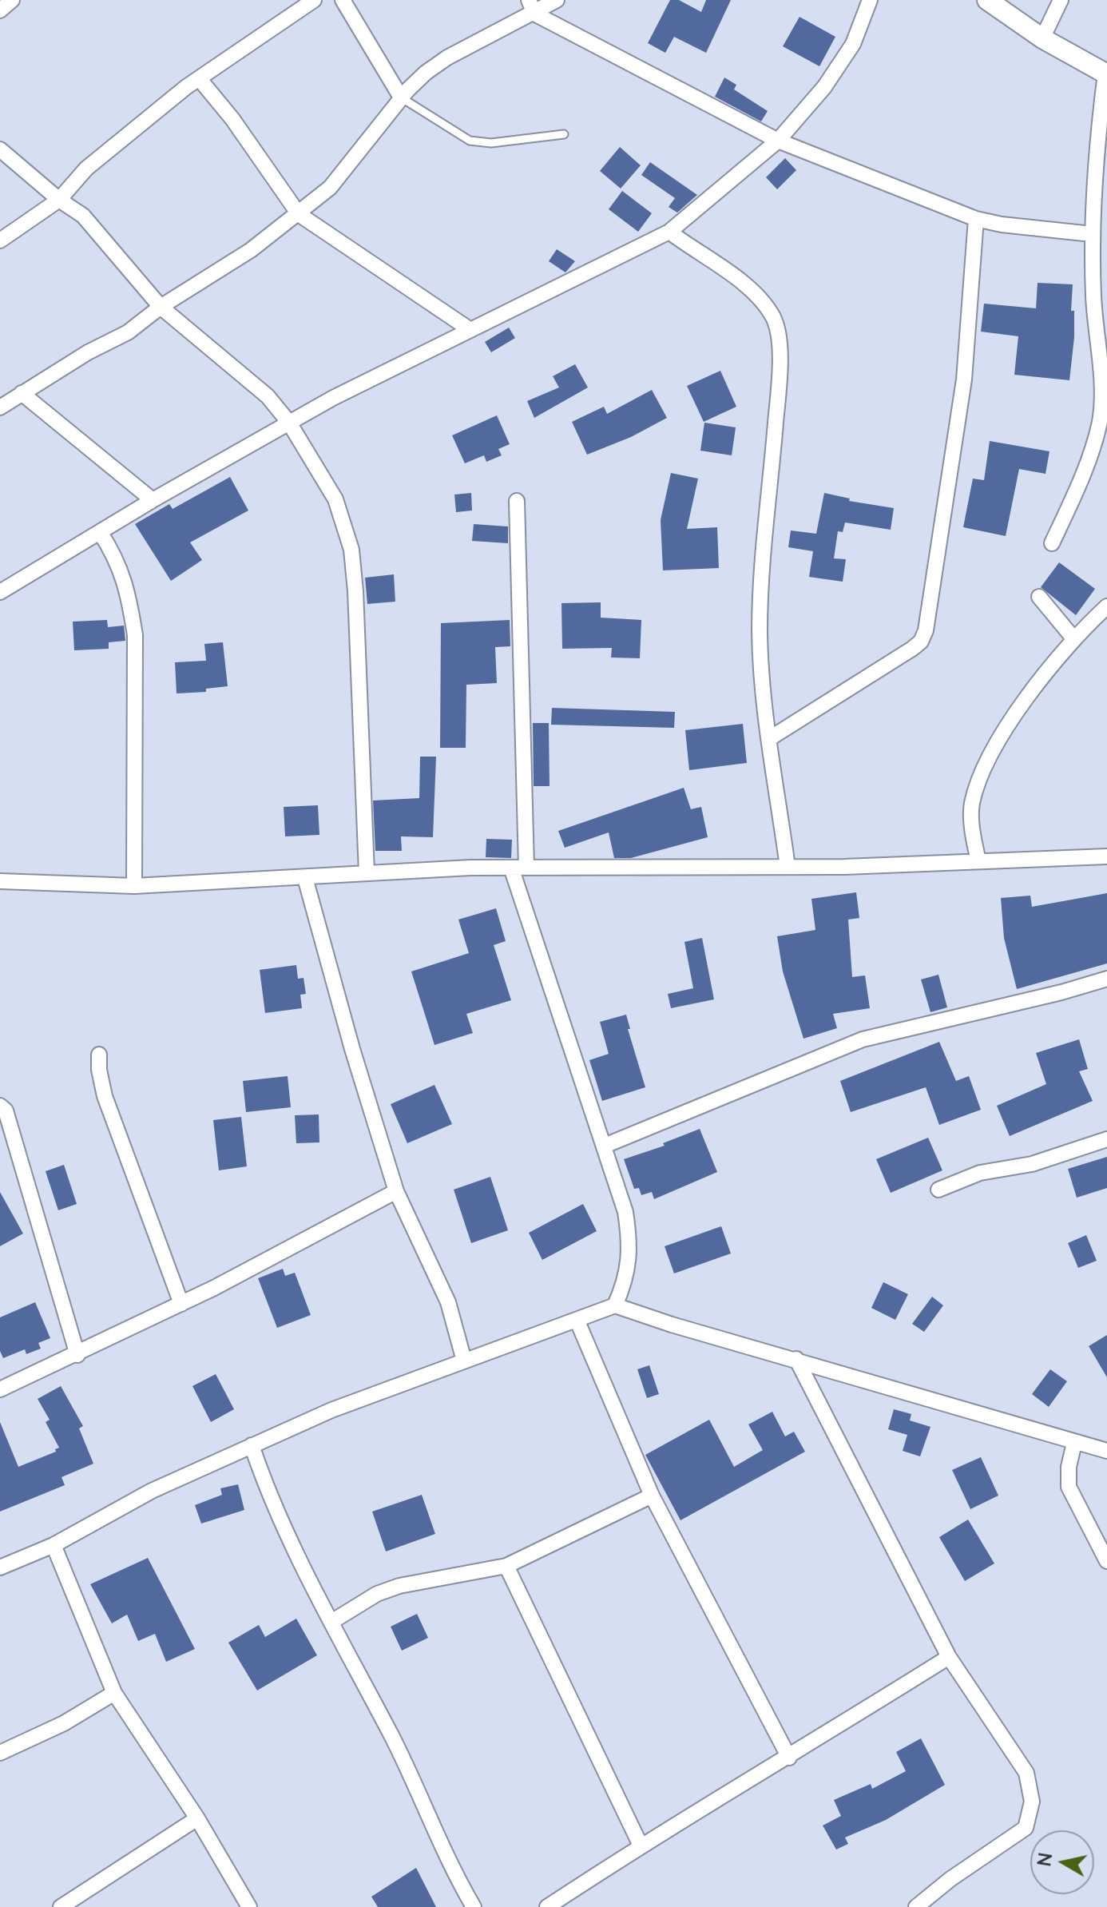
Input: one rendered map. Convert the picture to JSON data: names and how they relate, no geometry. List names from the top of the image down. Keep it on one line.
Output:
{"north":"left"}
